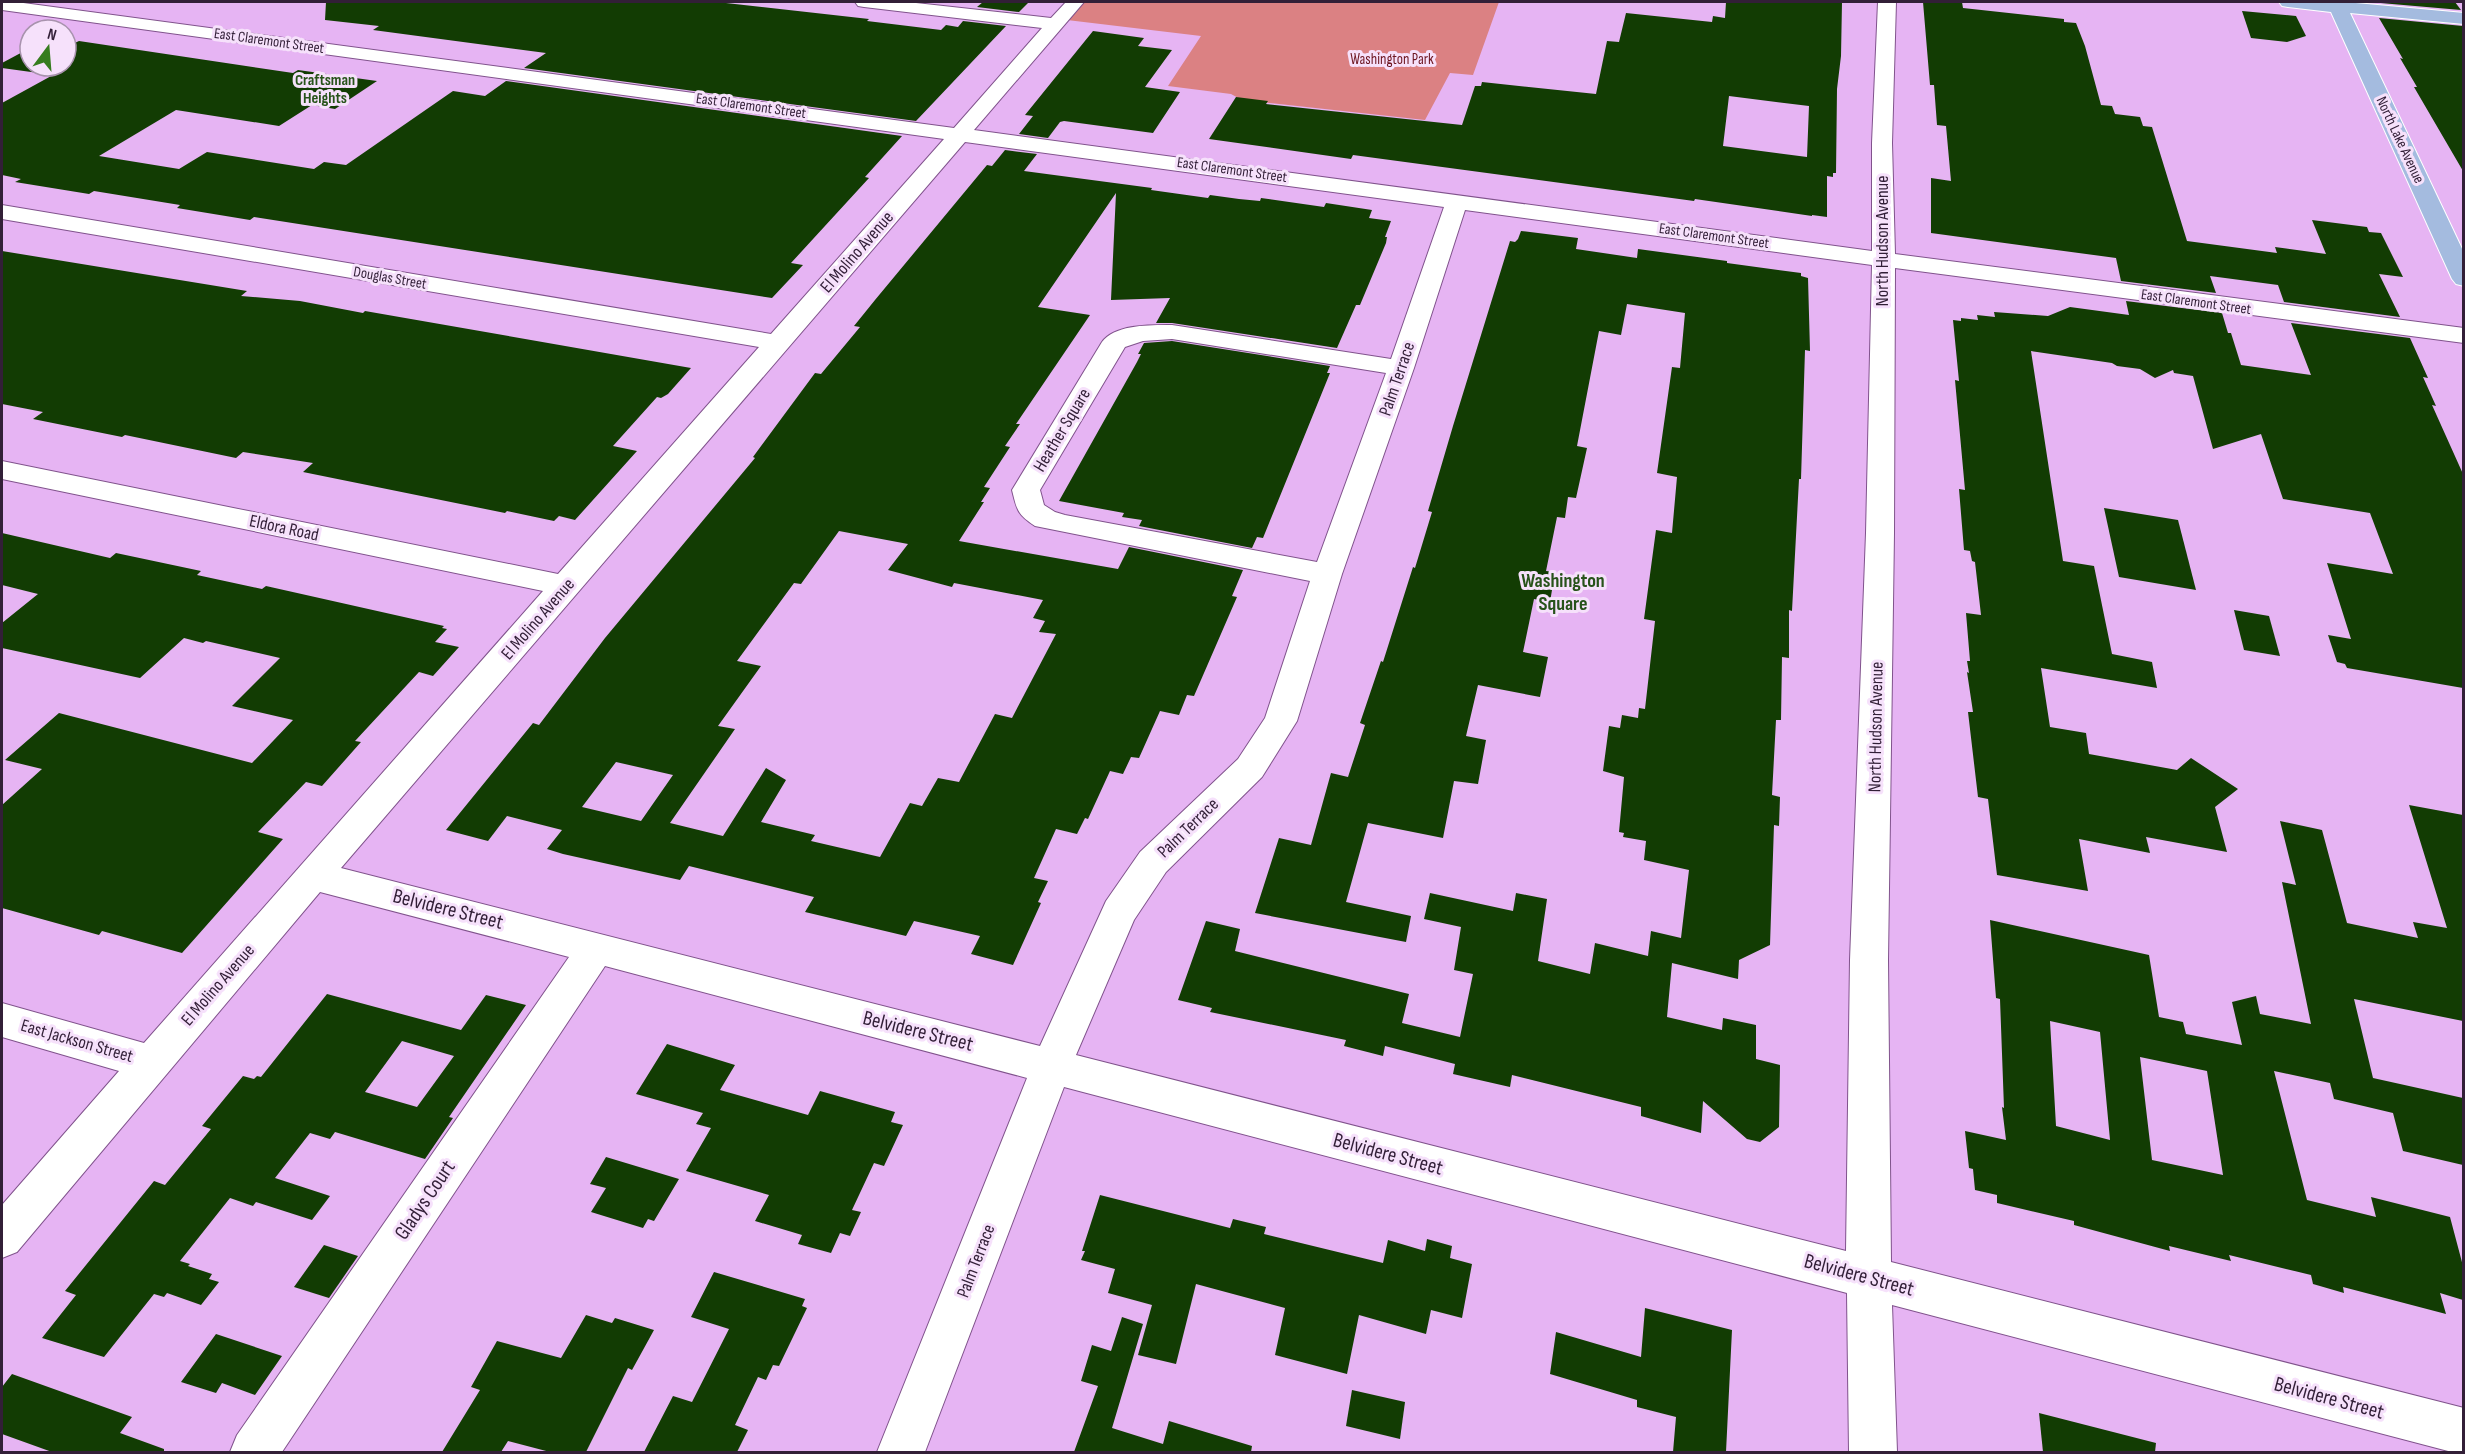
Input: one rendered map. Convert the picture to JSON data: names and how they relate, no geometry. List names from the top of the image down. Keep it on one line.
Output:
{"streets":{"main road":["North Lake Avenue"],"street":["East Claremont Street","North Hudson Avenue","El Molino Avenue","Douglas Street","Palm Terrace","Heather Square","Eldora Road","Belvidere Street","East Jackson Street","Gladys Court"]},"crossings":[["East Claremont Street","North Hudson Avenue"],["East Claremont Street","El Molino Avenue"],["East Claremont Street","Palm Terrace"],["North Hudson Avenue","Belvidere Street"],["El Molino Avenue","Douglas Street"],["El Molino Avenue","Eldora Road"],["El Molino Avenue","Belvidere Street"],["El Molino Avenue","East Jackson Street"],["Palm Terrace","Heather Square"],["Palm Terrace","Belvidere Street"],["Belvidere Street","Gladys Court"]],"districts":["Craftsman Heights","Washington Square"],"parks":["Washington Park"],"north":"top"}
